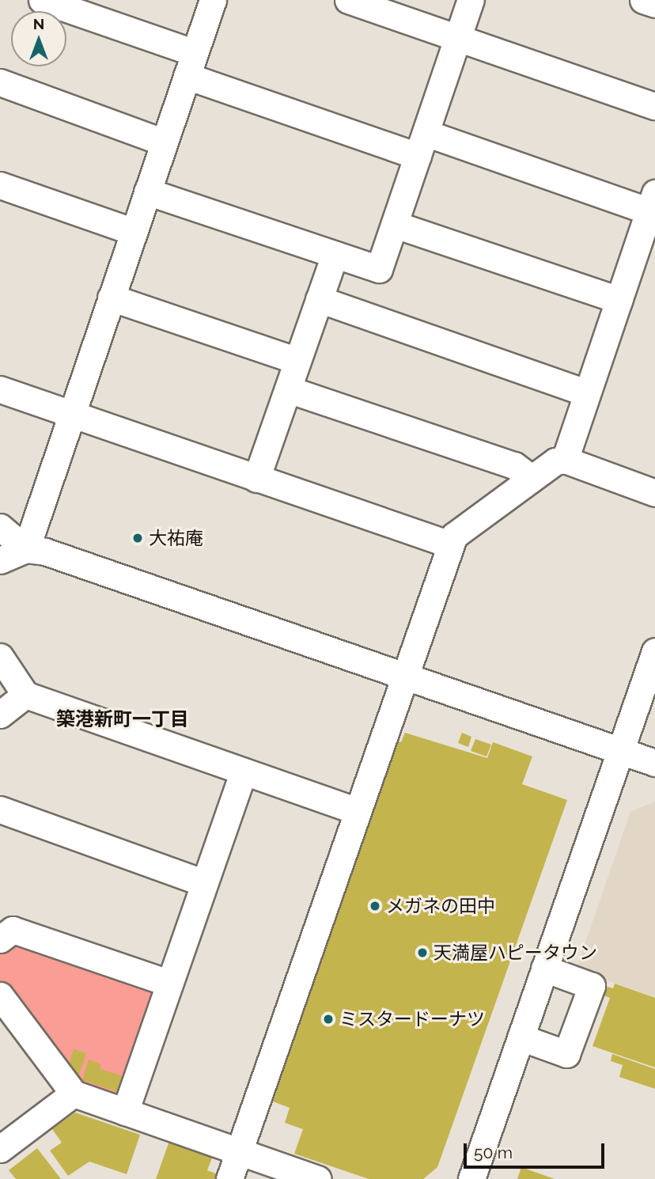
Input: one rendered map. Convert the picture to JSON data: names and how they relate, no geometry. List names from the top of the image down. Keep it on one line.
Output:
{"districts":["築港新町一丁目"],"places":["大祐庵","メガネの田中","天満屋ハピータウン","ミスタードーナツ"],"scale_bar":"50 m","north":"top"}
